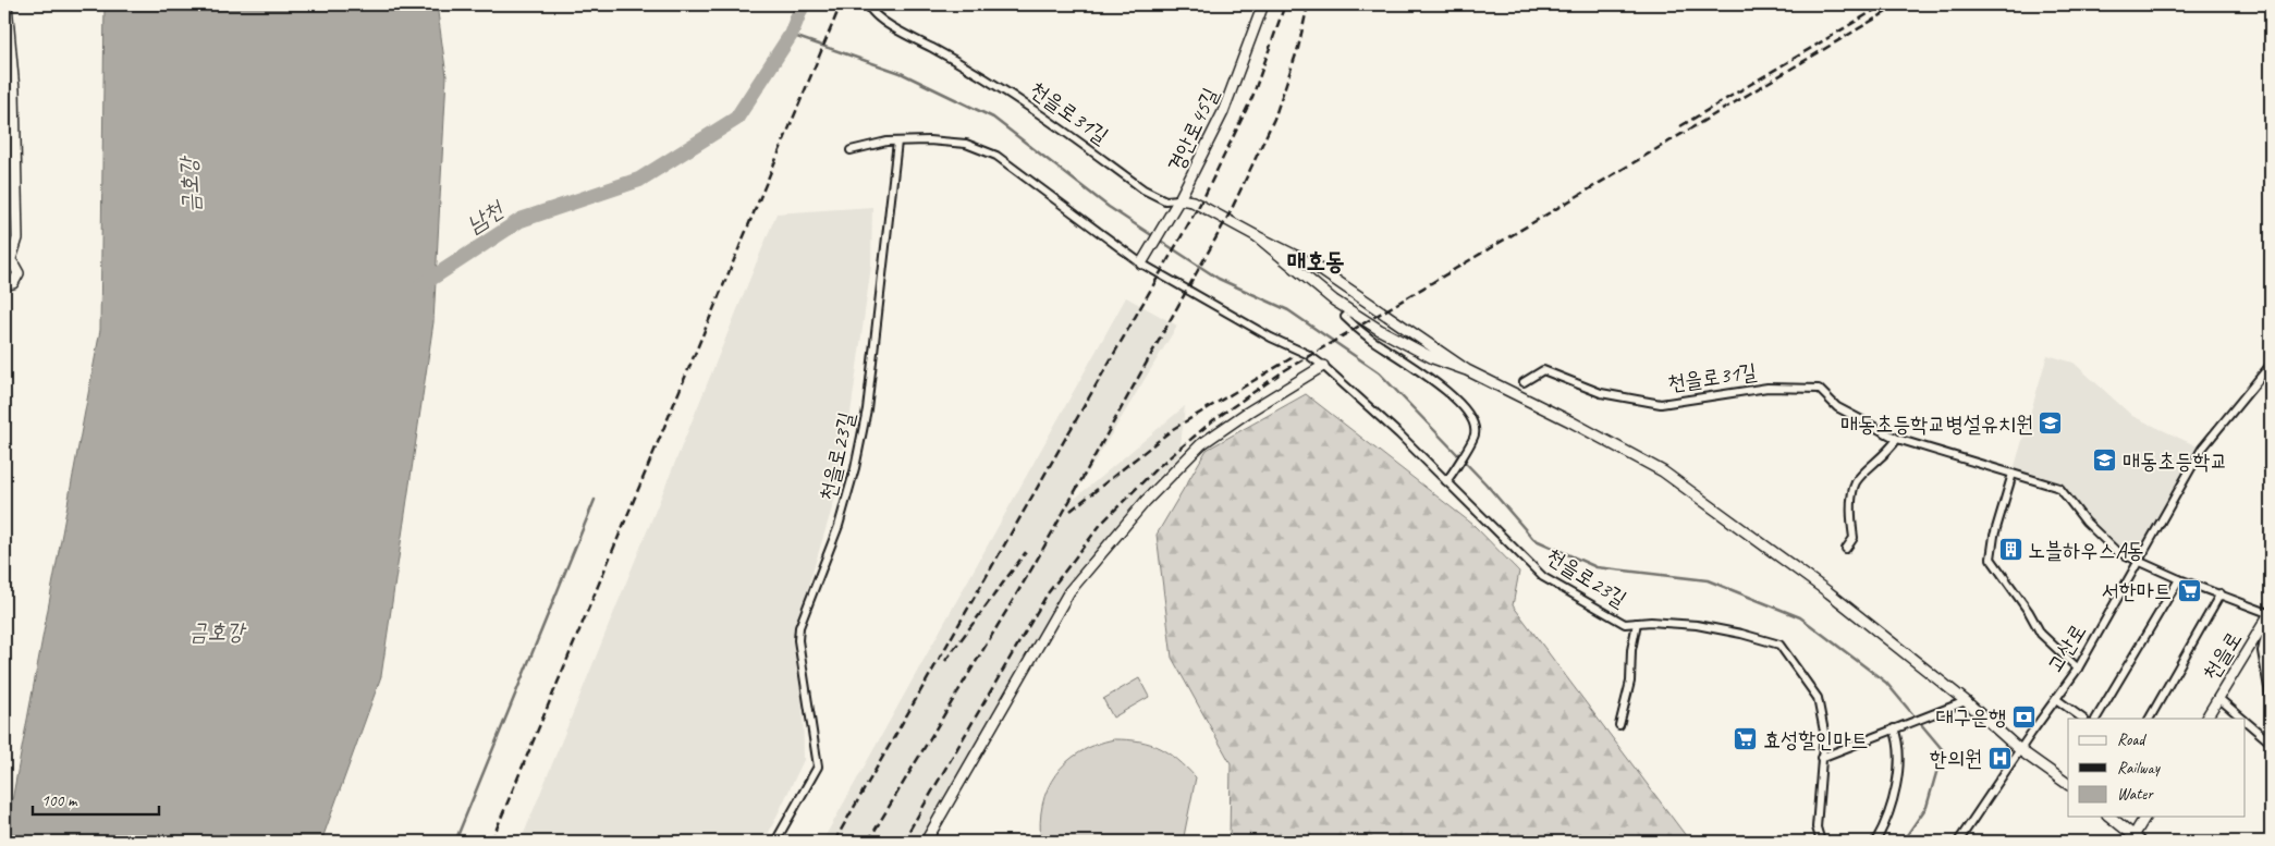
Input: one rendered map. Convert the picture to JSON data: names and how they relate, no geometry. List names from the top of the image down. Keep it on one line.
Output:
{"streets":{"street":["천을로31길","경안로45길","천을로23길","고산로","천을로"]},"crossings":[["천을로31길","경안로45길"],["천을로31길","고산로"],["천을로31길","천을로"],["경안로45길","천을로23길"]],"districts":["매호동"],"water":["금호강","남천"],"places":{"school or university":["매동초등학교병설유치원","매동초등학교"],"building":["노블하우스A동"],"supermarket":["서한마트","효성할인마트"],"bank":["대구은행"],"hospital":["한의원"]},"legend":["Road","Railway","Water"],"scale_bar":"100 m"}
